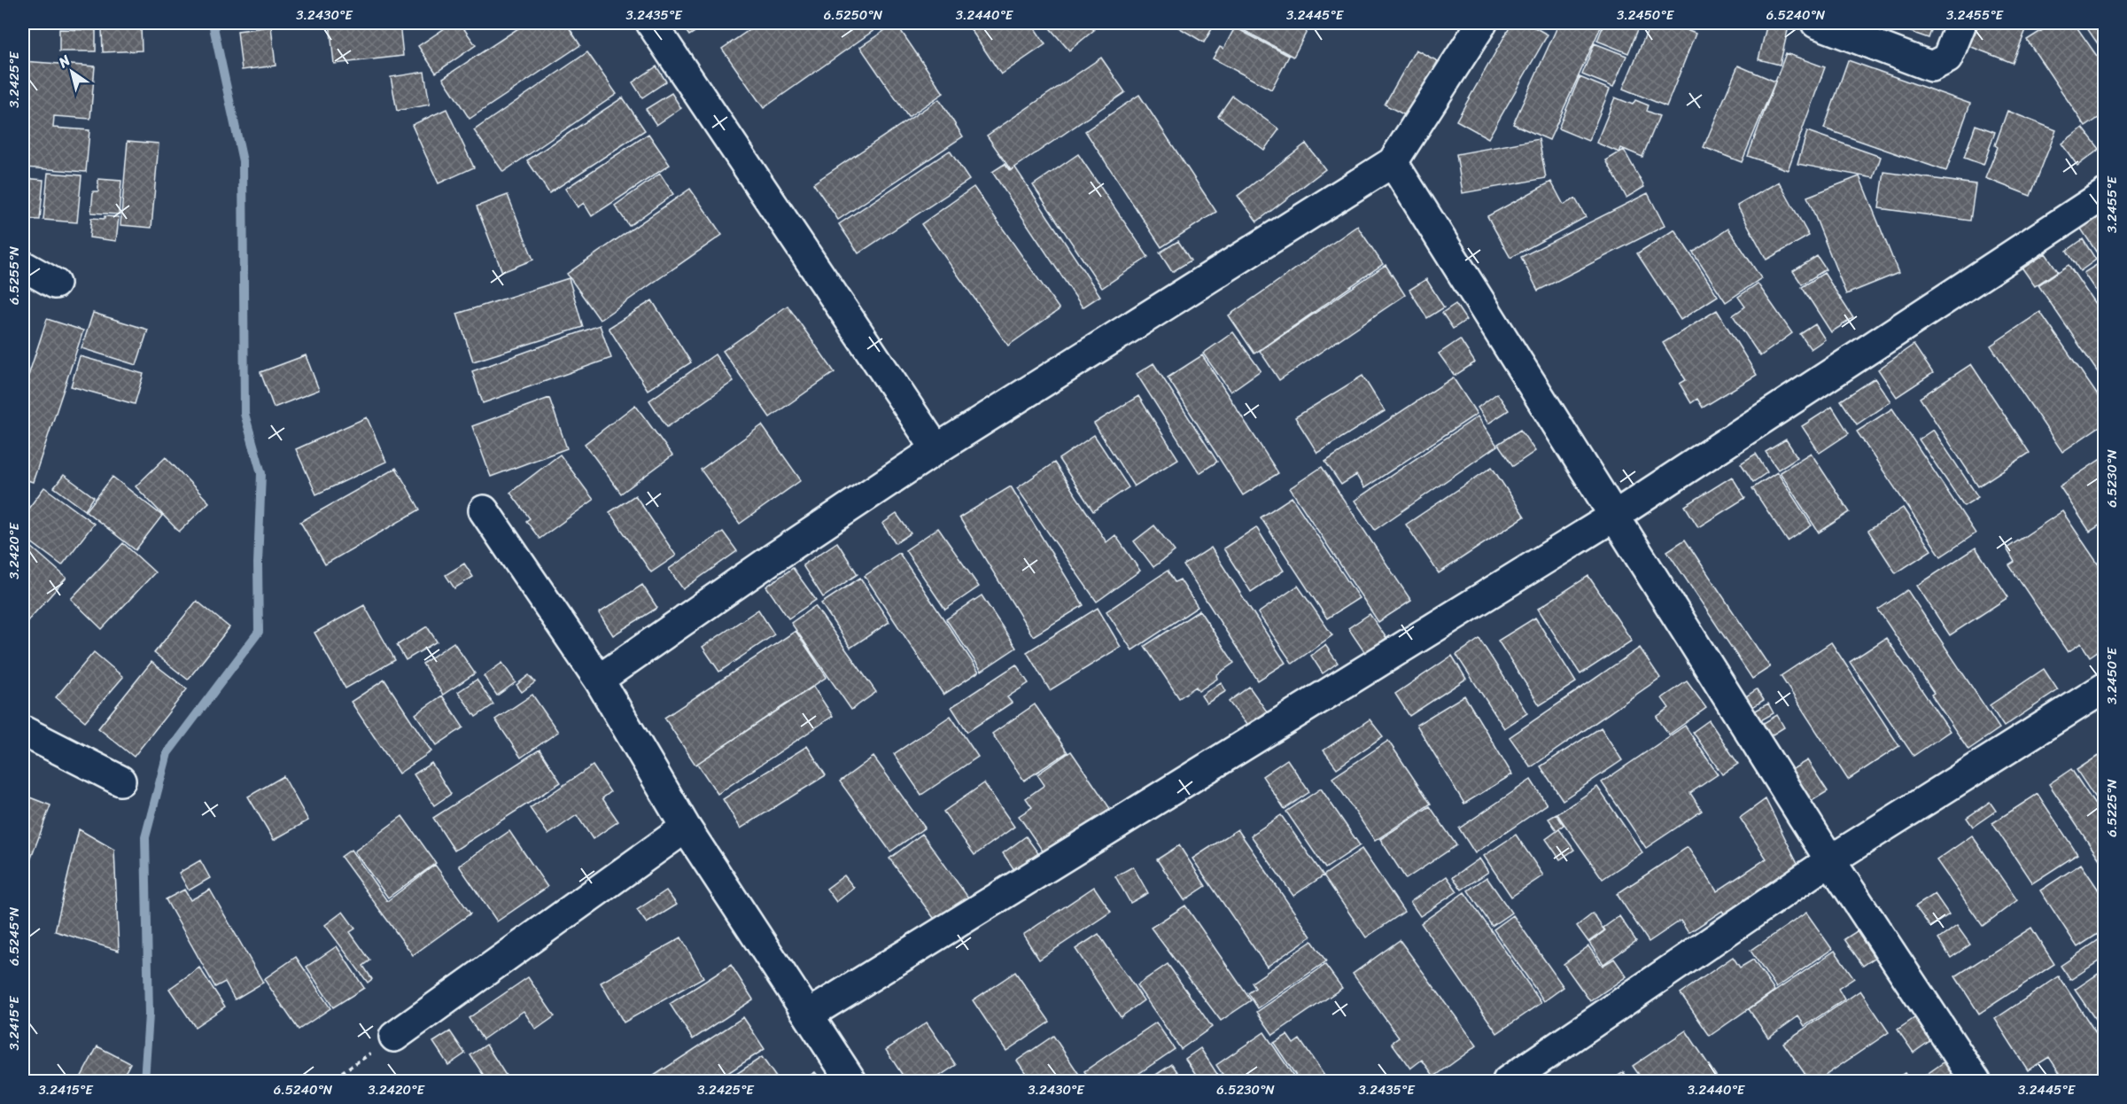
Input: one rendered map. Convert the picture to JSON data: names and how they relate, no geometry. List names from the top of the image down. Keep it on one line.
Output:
{"north":"top left","coordinates":["3.2430°E","3.2435°E","6.5250°N","3.2440°E","3.2445°E","3.2450°E","6.5240°N","3.2455°E","3.2425°E","6.5255°N","6.5230°N","3.2420°E","6.5225°N","6.5245°N","3.2415°E"]}
